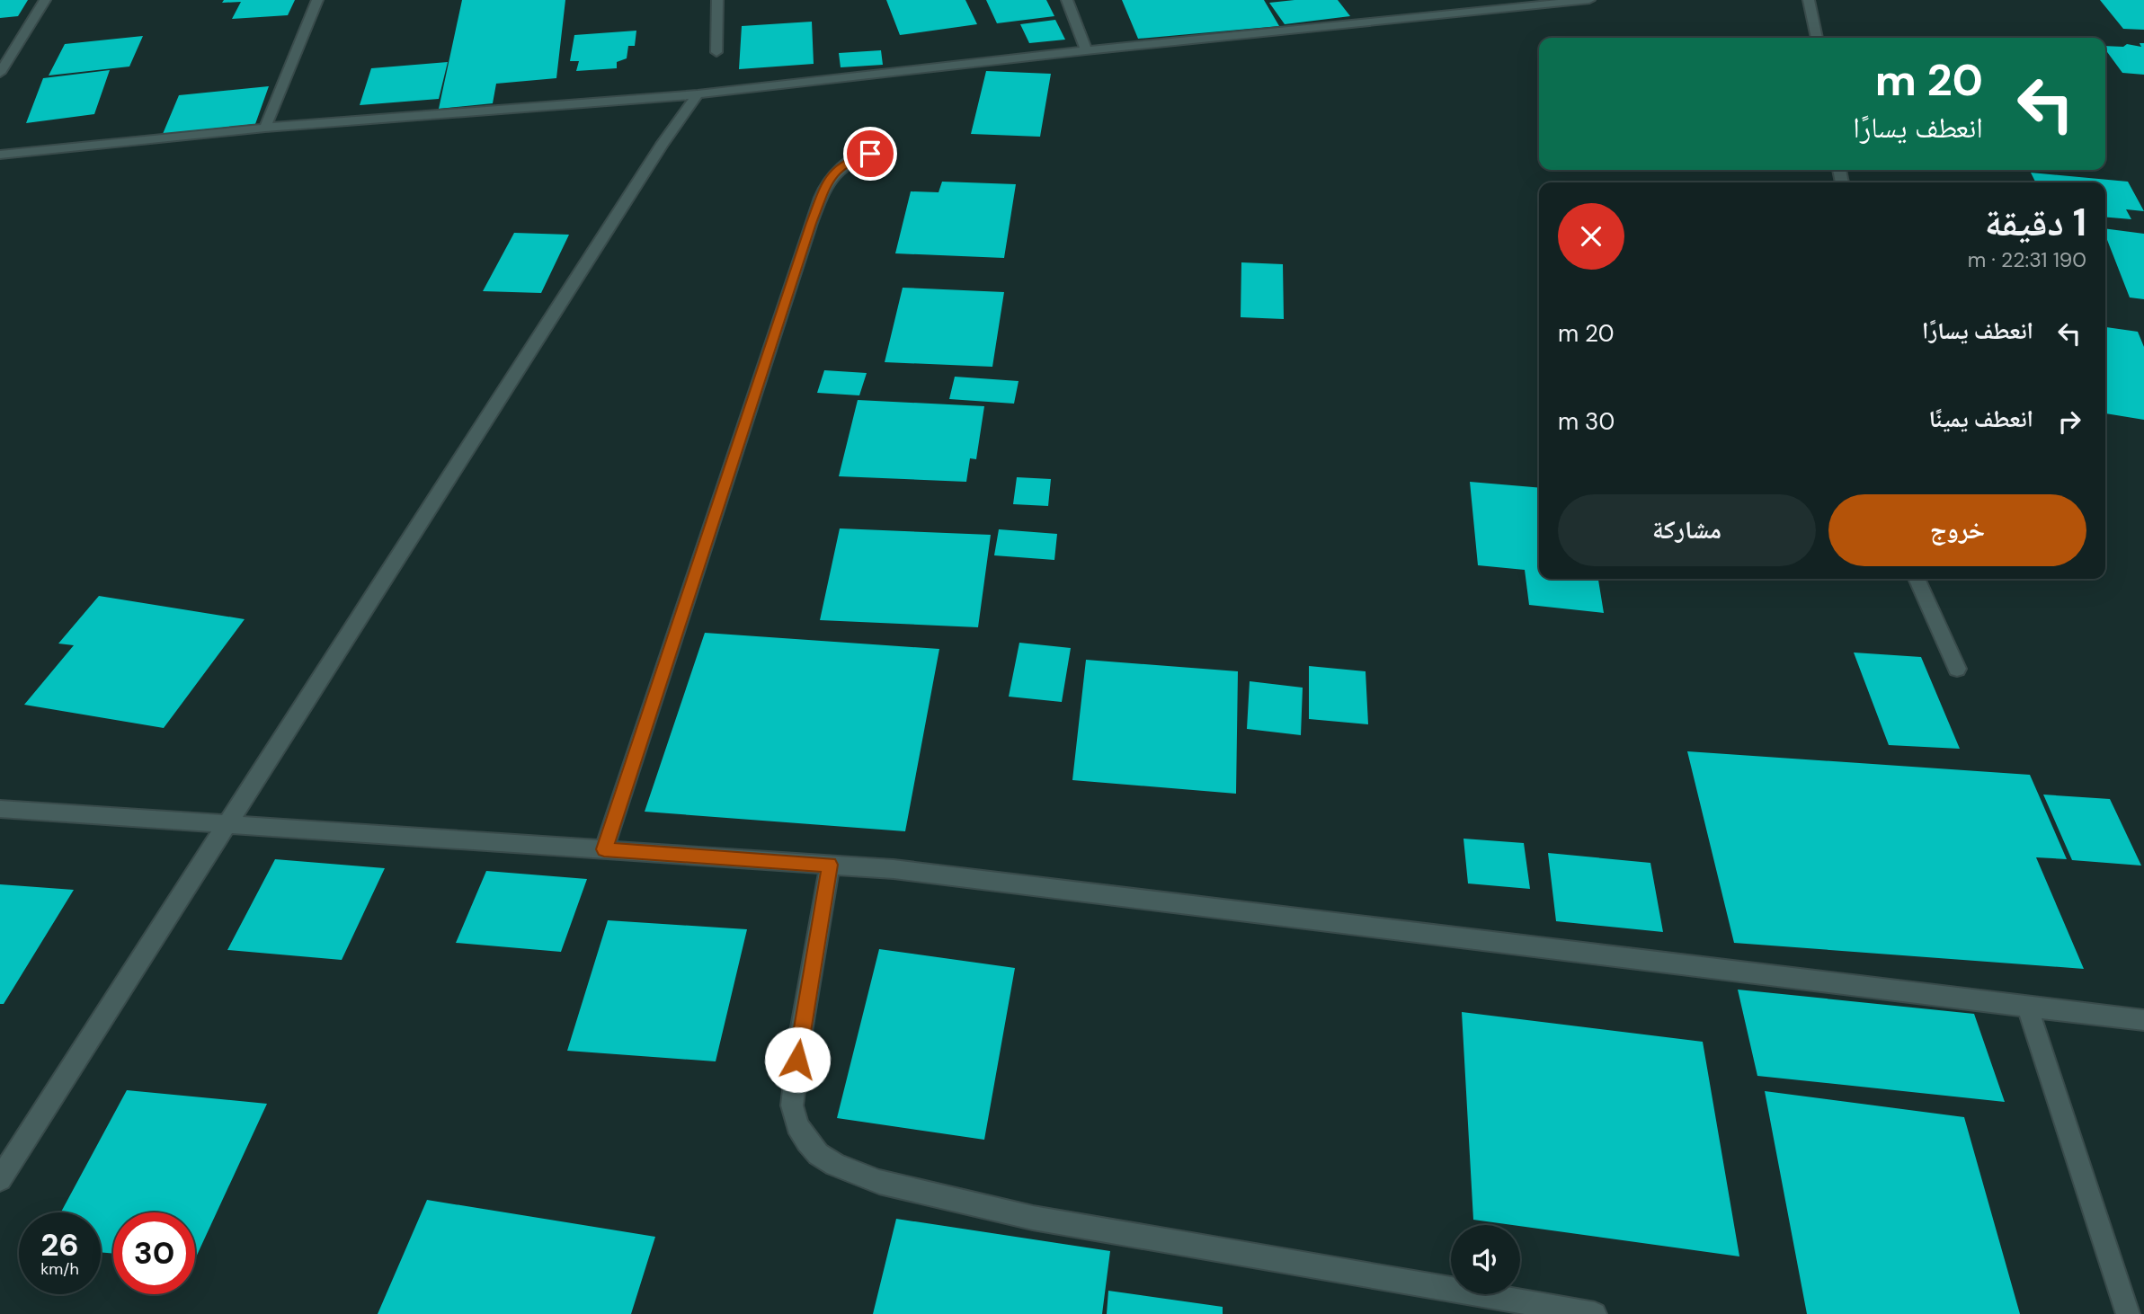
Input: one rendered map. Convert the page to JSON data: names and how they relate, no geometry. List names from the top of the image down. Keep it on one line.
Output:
{"page":{"turn":["20 m","انعطف يسارًا"],"heading":["1 دقيقة","190 m · 22:31"],"list":[{"name":"انعطف يسارًا","value":"20 m"},{"name":"انعطف يمينًا","value":"30 m"}],"buttons":["خروج","مشاركة"],"speed":"26 km/h","limit":"30"}}
